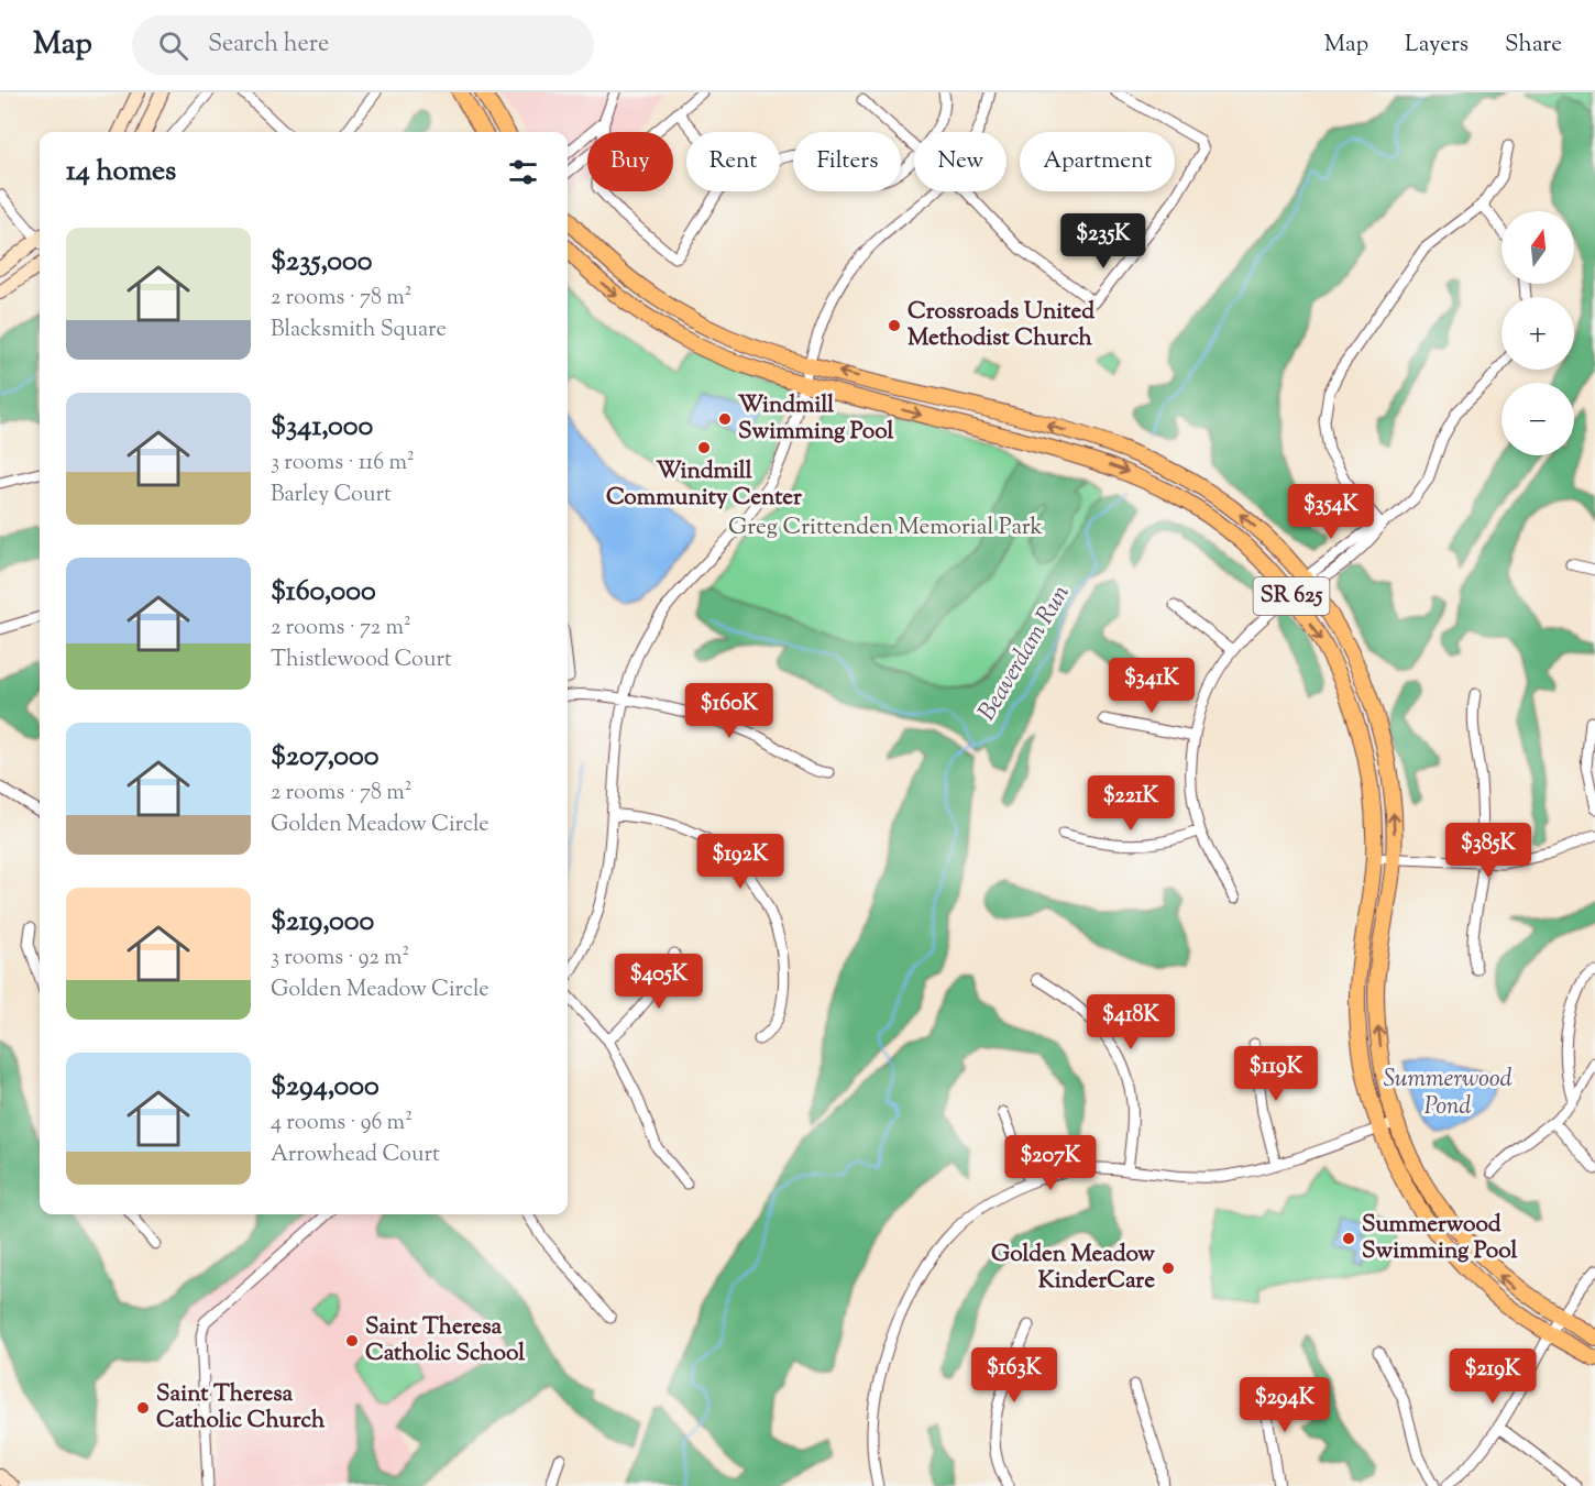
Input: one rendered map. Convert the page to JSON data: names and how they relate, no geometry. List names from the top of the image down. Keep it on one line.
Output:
{"streets":{"main road":["SR 625"]},"water":["Beaverdam Run","Summerwood Pond"],"parks":["Greg Crittenden Memorial Park"],"places":["Crossroads United Methodist Church","Windmill Swimming Pool","Windmill Community Center","Summerwood Swimming Pool","Golden Meadow KinderCare","Saint Theresa Catholic School","Saint Theresa Catholic Church"],"north":"top","page":{"header":"Map","search":"Search here","nav":["Map","Layers","Share"],"chip":["Buy","Rent","Filters","New","Apartment"],"heading":"14 homes","map_buttons":["+","−"],"list":[{"name":"$235,000","note":"2 rooms · 78 m² · Blacksmith Square"},{"name":"$341,000","note":"3 rooms · 116 m² · Barley Court"},{"name":"$160,000","note":"2 rooms · 72 m² · Thistlewood Court"},{"name":"$207,000","note":"2 rooms · 78 m² · Golden Meadow Circle"},{"name":"$219,000","note":"3 rooms · 92 m² · Golden Meadow Circle"},{"name":"$294,000","note":"4 rooms · 96 m² · Arrowhead Court"}],"price":["$235K","$354K","$341K","$160K","$221K","$385K","$192K","$405K","$418K","$119K","$207K","$163K","$219K","$294K"]}}
